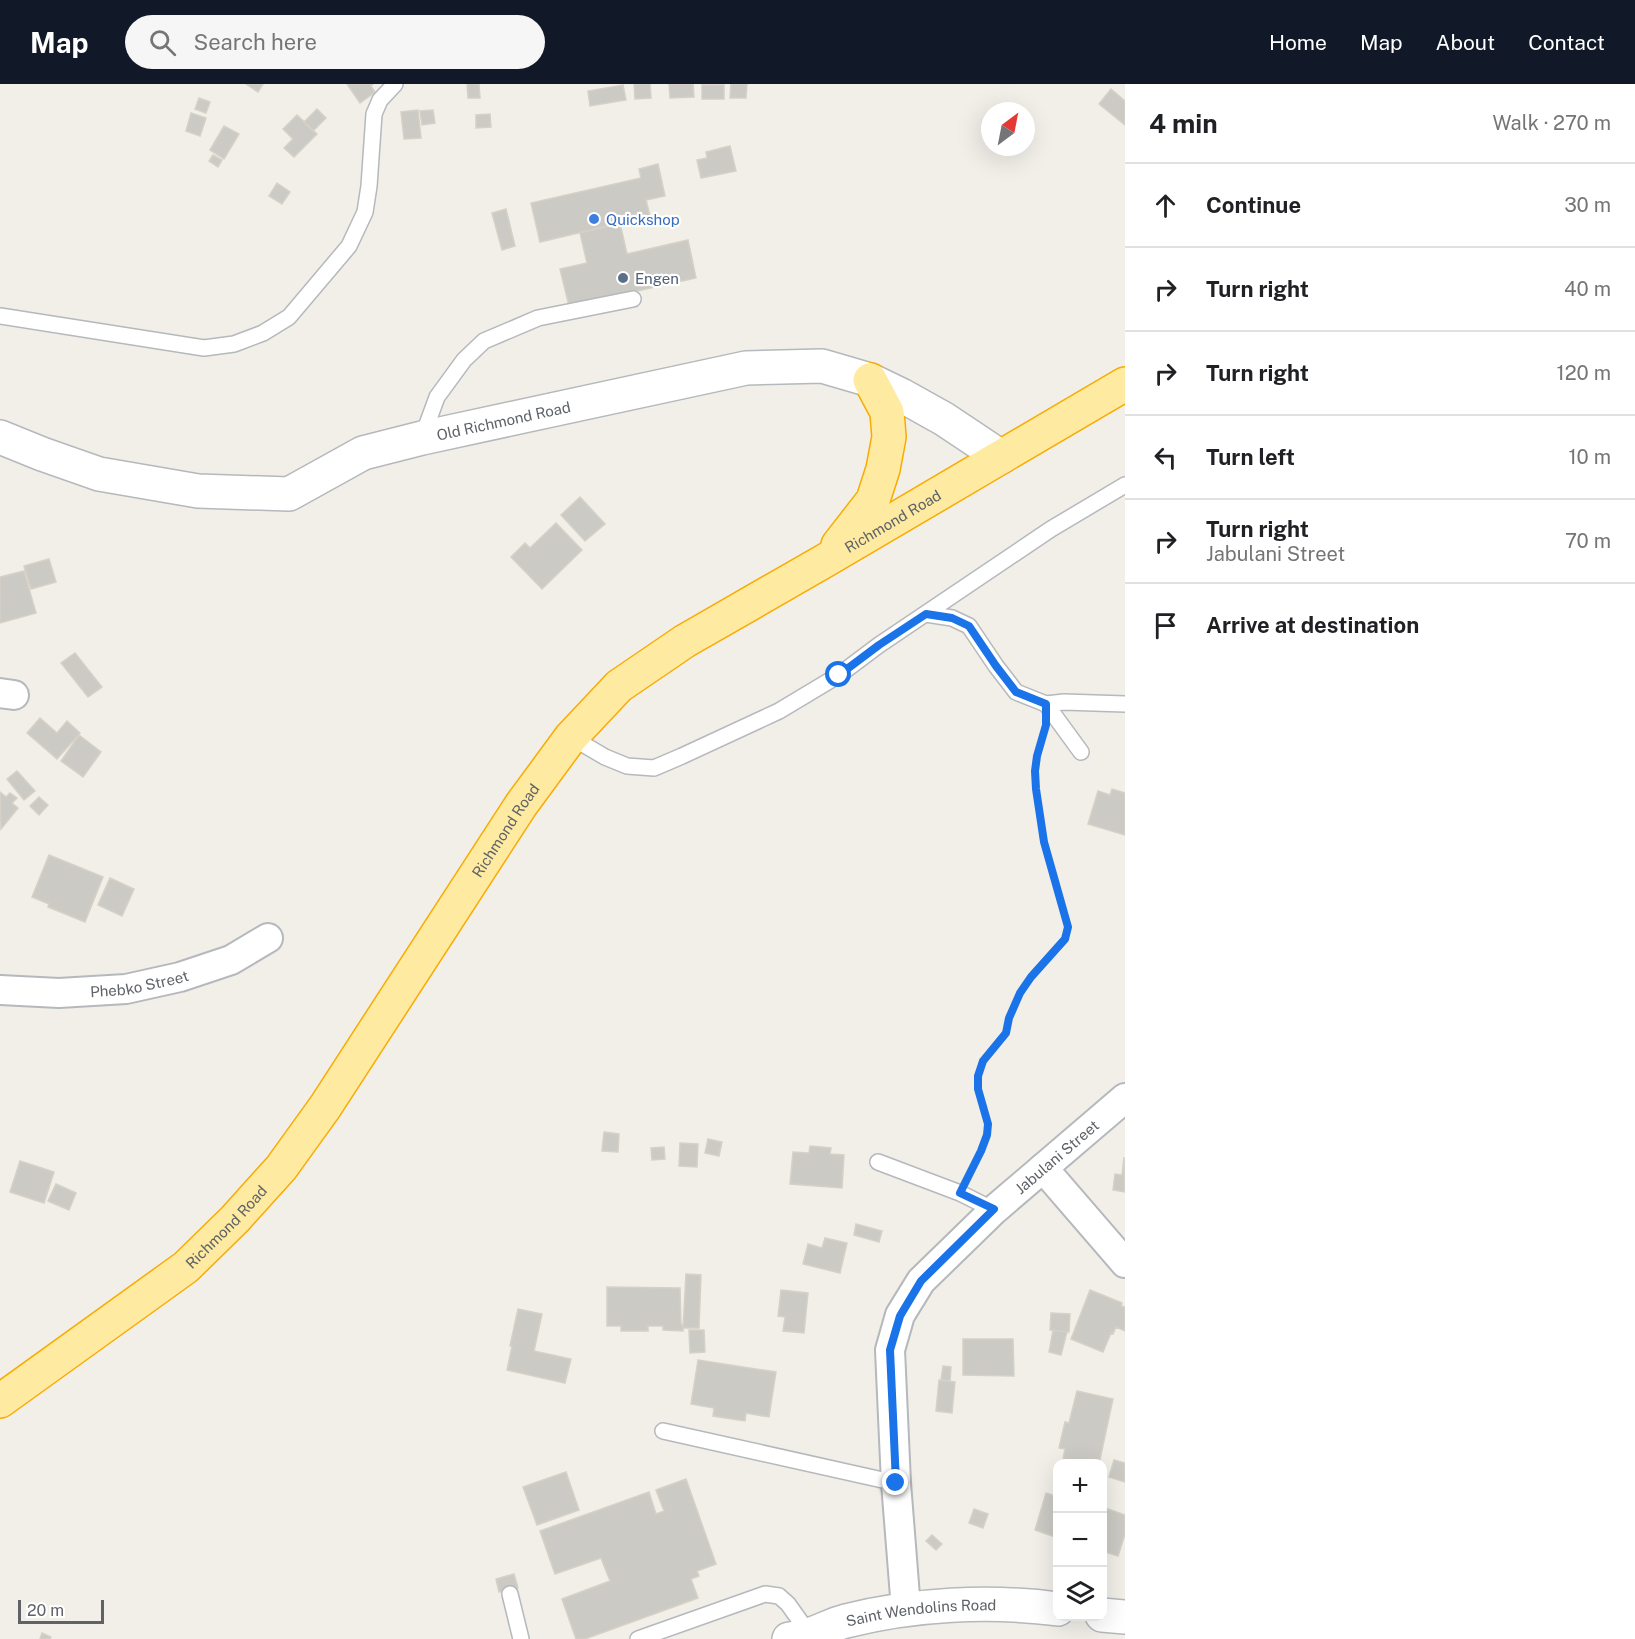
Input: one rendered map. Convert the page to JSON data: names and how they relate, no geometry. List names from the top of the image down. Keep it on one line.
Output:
{"streets":{"highway":["Richmond Road"],"street":["Old Richmond Road","Phebko Street","Jabulani Street","Saint Wendolins Road"]},"crossings":[["Old Richmond Road","Richmond Road"],["Jabulani Street","Saint Wendolins Road"]],"places":["Quickshop","Engen"],"scale_bar":"20 m","north":"top right","page":{"header":"Map","search":"Search here","nav":["Home","Map","About","Contact"],"heading":["4 min","Walk · 270 m"],"list":[["Continue","30 m"],["Turn right","40 m"],["Turn right","120 m"],["Turn left","10 m"],["Turn right","Jabulani Street","70 m"],"Arrive at destination"],"map_buttons":["+","−"],"scale":"20 m"}}
